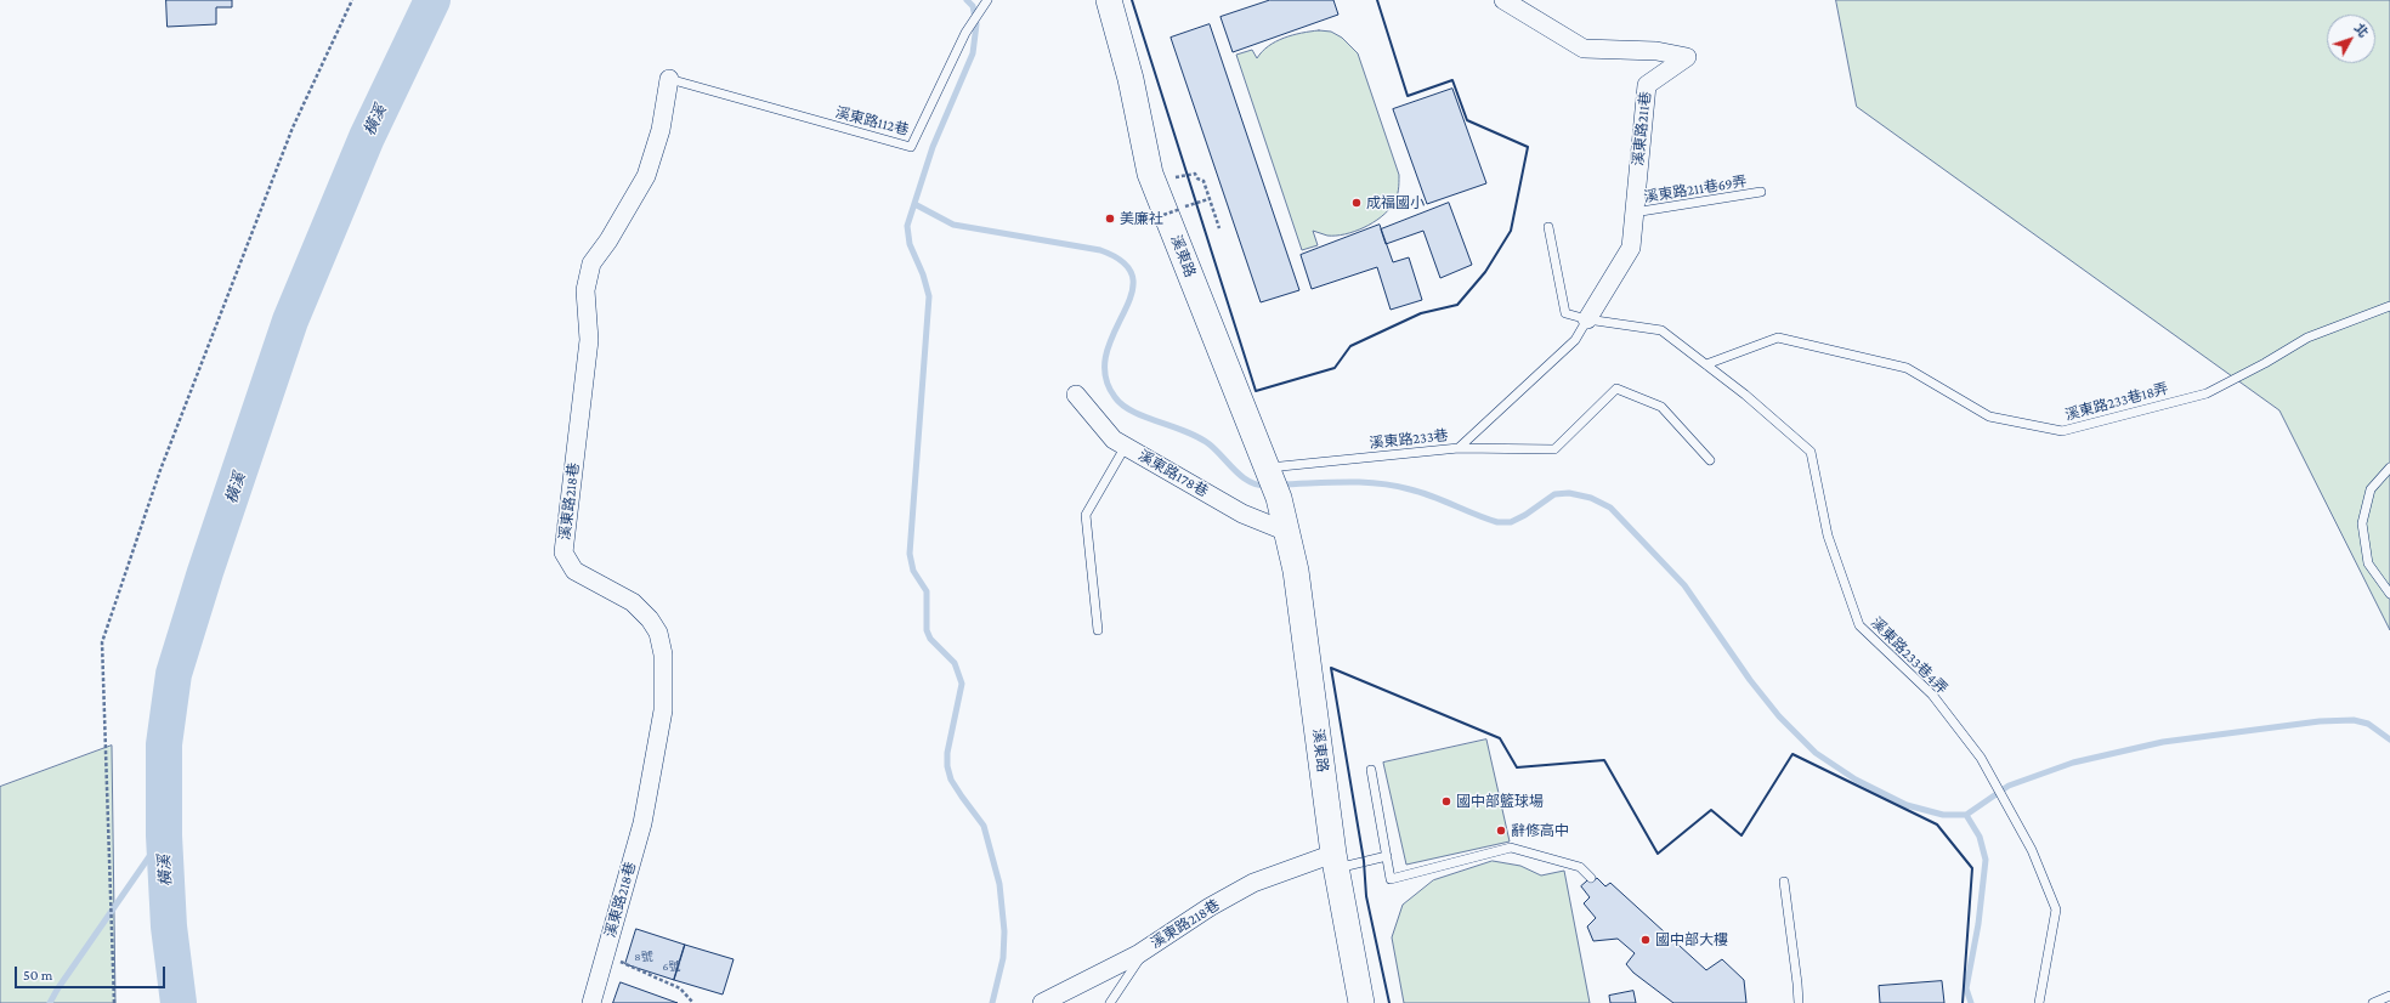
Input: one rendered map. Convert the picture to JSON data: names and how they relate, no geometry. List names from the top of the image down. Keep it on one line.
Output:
{"streets":{"main road":["溪東路"],"street":["溪東路211巷","溪東路178巷","溪東路218巷"],"lane":["溪東路112巷","溪東路211巷69弄","溪東路233巷18弄","溪東路233巷","溪東路233巷4弄"]},"crossings":[["溪東路112巷","溪東路218巷"],["溪東路211巷","溪東路211巷69弄"],["溪東路211巷","溪東路233巷"],["溪東路211巷","溪東路233巷4弄"],["溪東路","溪東路233巷"],["溪東路","溪東路178巷"],["溪東路","溪東路218巷"],["溪東路233巷18弄","溪東路233巷4弄"],["溪東路233巷","溪東路233巷4弄"]],"water":["橫溪"],"places":["成福國小","美廉社","國中部籃球場","辭修高中","國中部大樓"],"house_numbers":["8號","6號"],"scale_bar":"50 m","north":"top right"}
